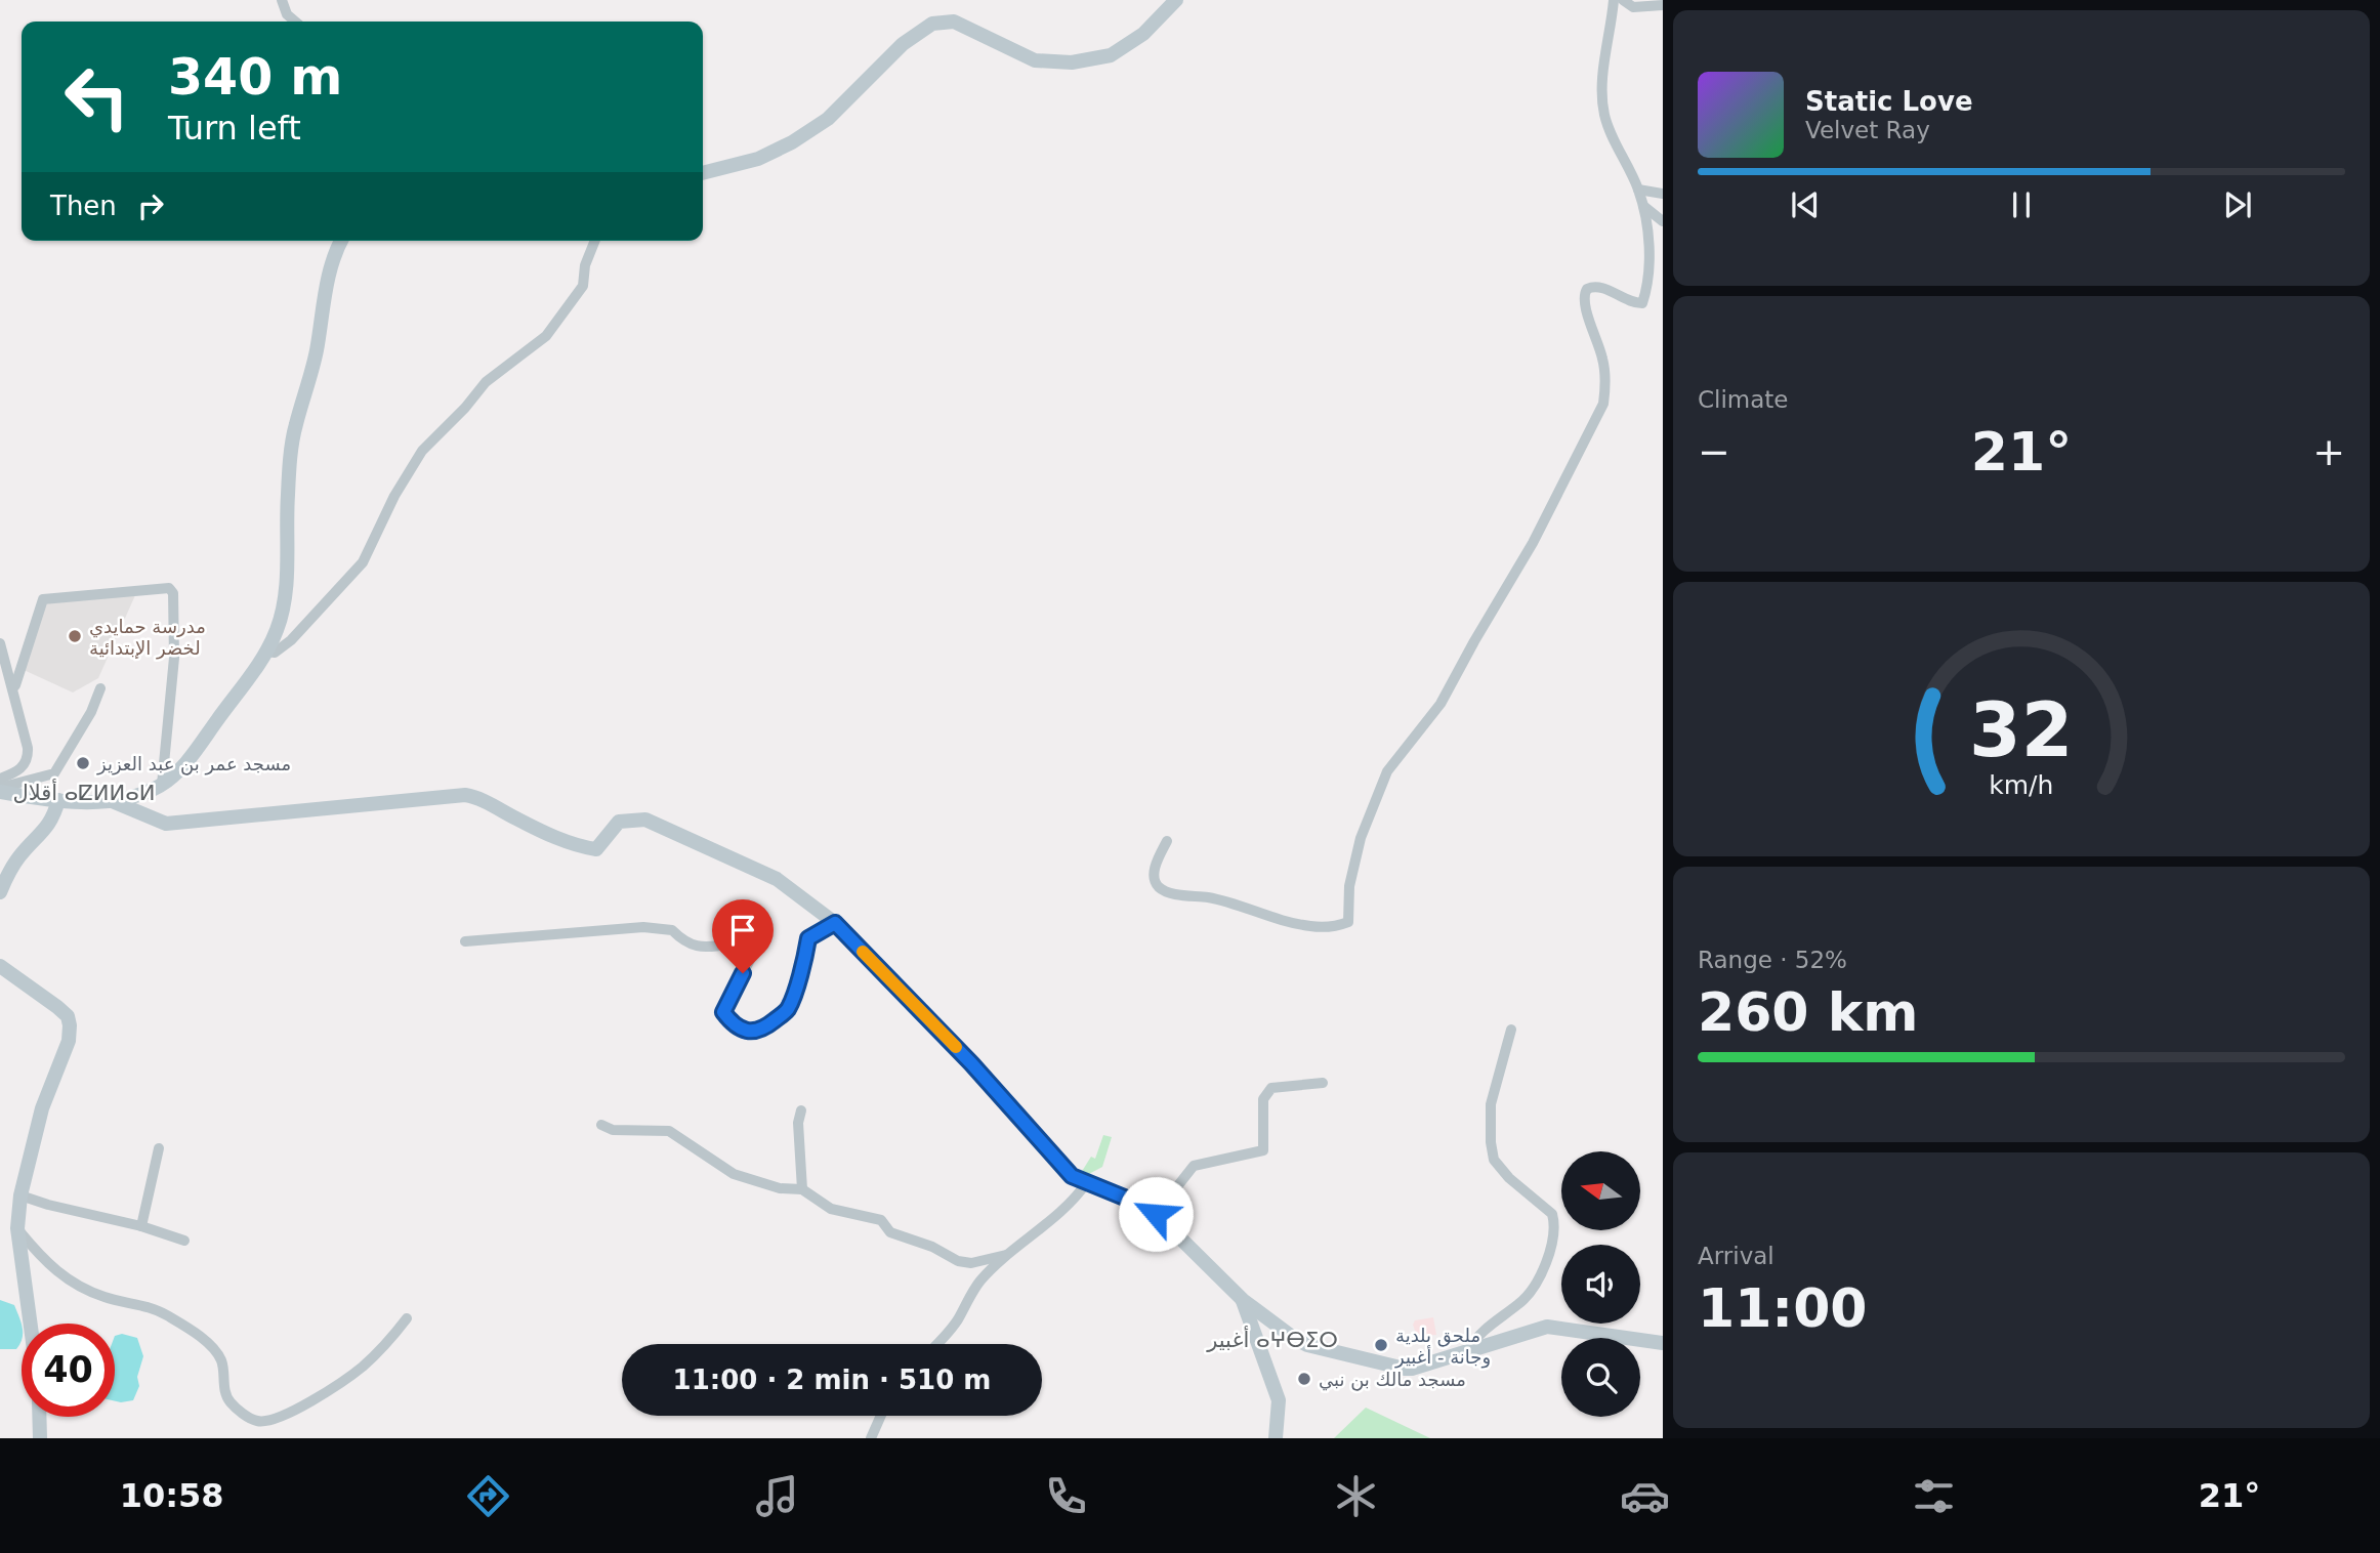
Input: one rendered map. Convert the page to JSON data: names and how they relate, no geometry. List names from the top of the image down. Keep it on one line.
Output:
{"districts":["أقلال ⴰⵇⵍⵍⴰⵍ","أغبير ⴰⵖⴱⵉⵔ"],"places":["مدرسة حمايدي لخضر الإبتدائية","مسجد عمر بن عبد العزيز","ملحق بلدية وجانة - أغبير","مسجد مالك بن نبي"],"north":"left","page":{"turn":["340 m","Turn left"],"song":["Static Love","Velvet Ray"],"then":"Then","tile":["Climate",["Range · 52%","260 km"],["Arrival","11:00"]],"heat":["−","21°","+"],"limit":"40","trip":"11:00 · 2 min · 510 m","tabs":["10:58","21°"],"gauge":["32","km/h"]}}
